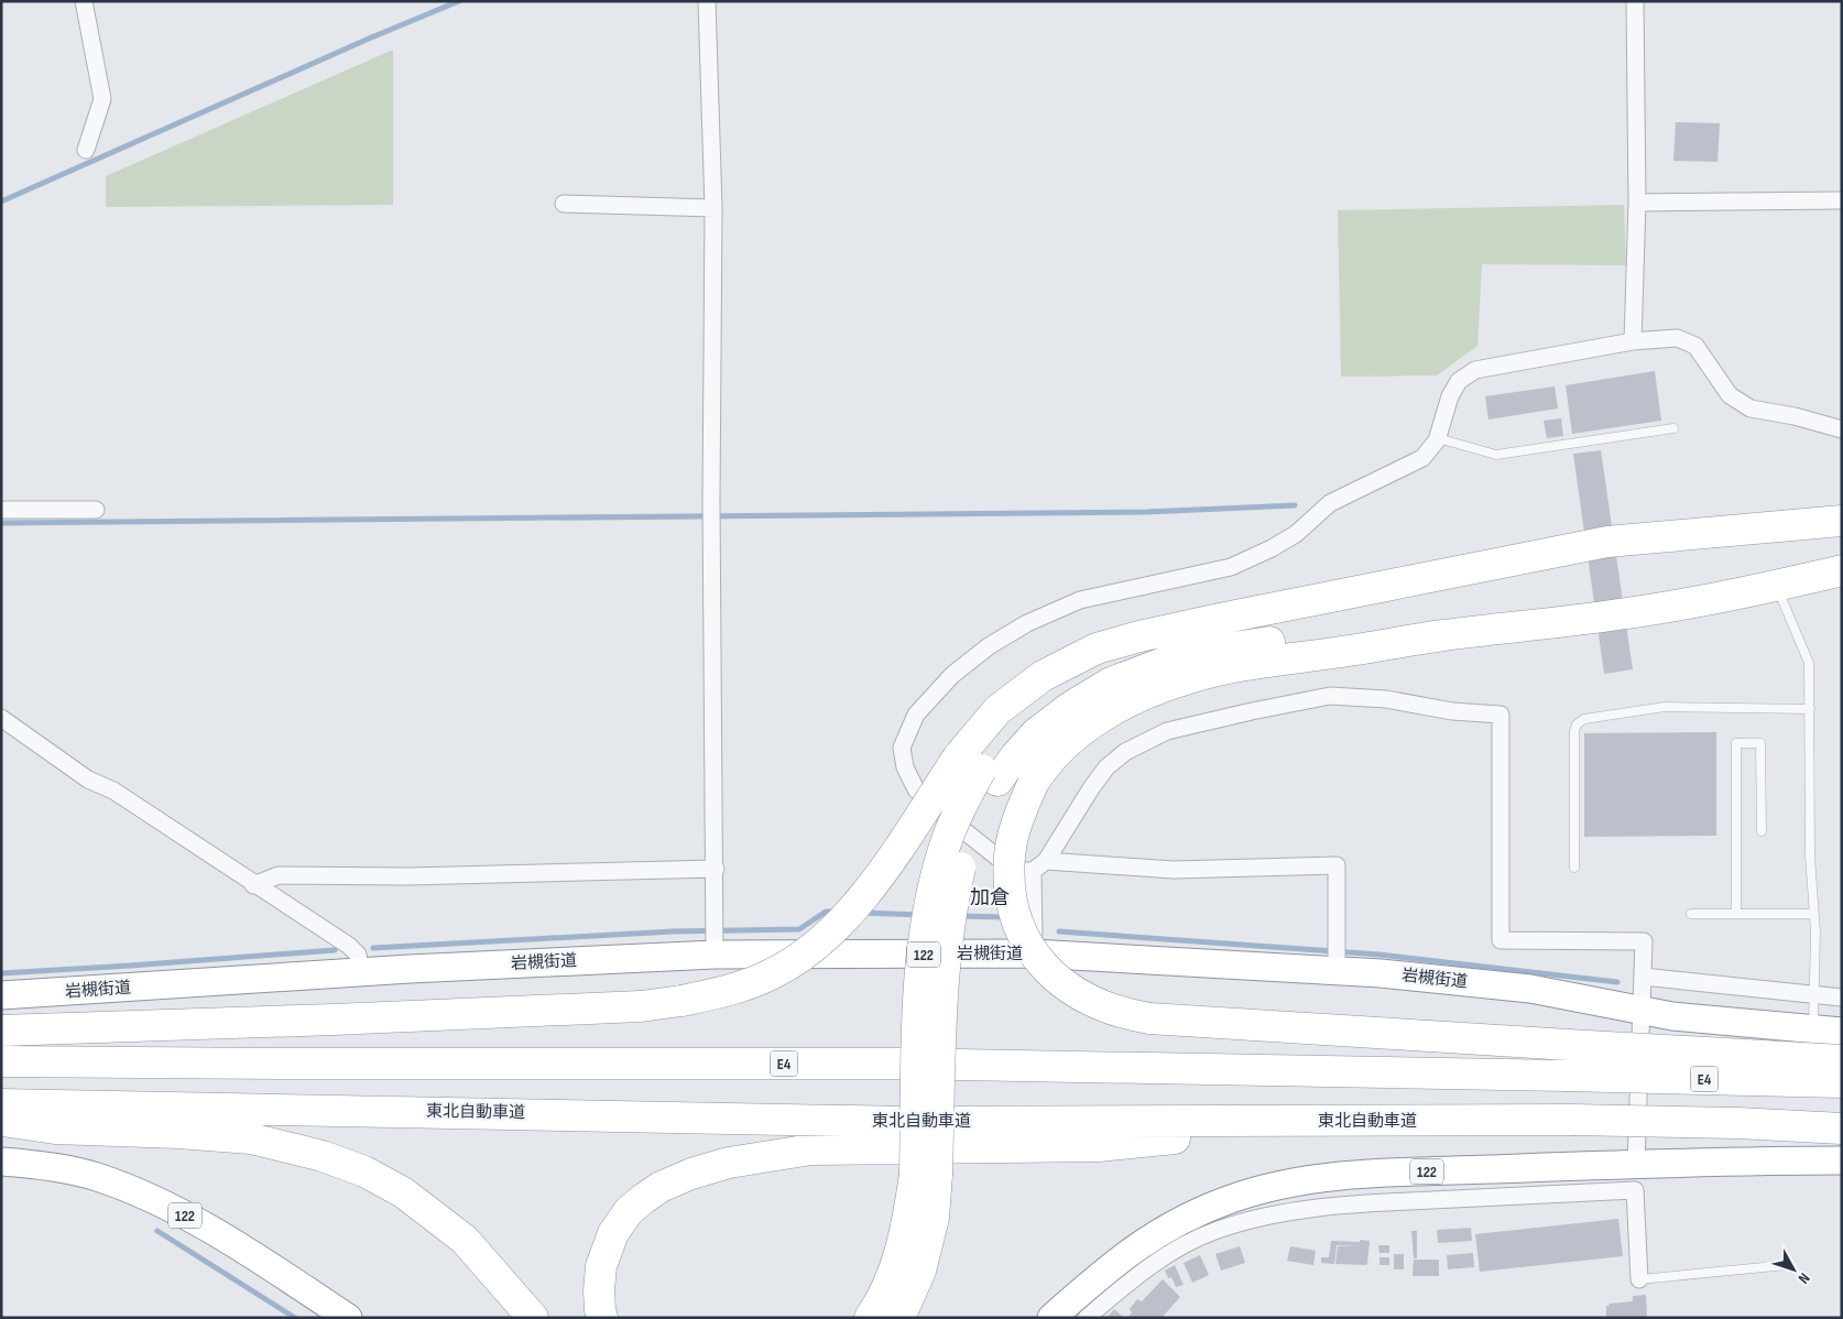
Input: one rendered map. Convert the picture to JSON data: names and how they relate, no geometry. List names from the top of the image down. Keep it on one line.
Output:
{"streets":{"highway":["岩槻街道","122","E4","東北自動車道"]},"districts":["加倉"],"north":"bottom right"}
